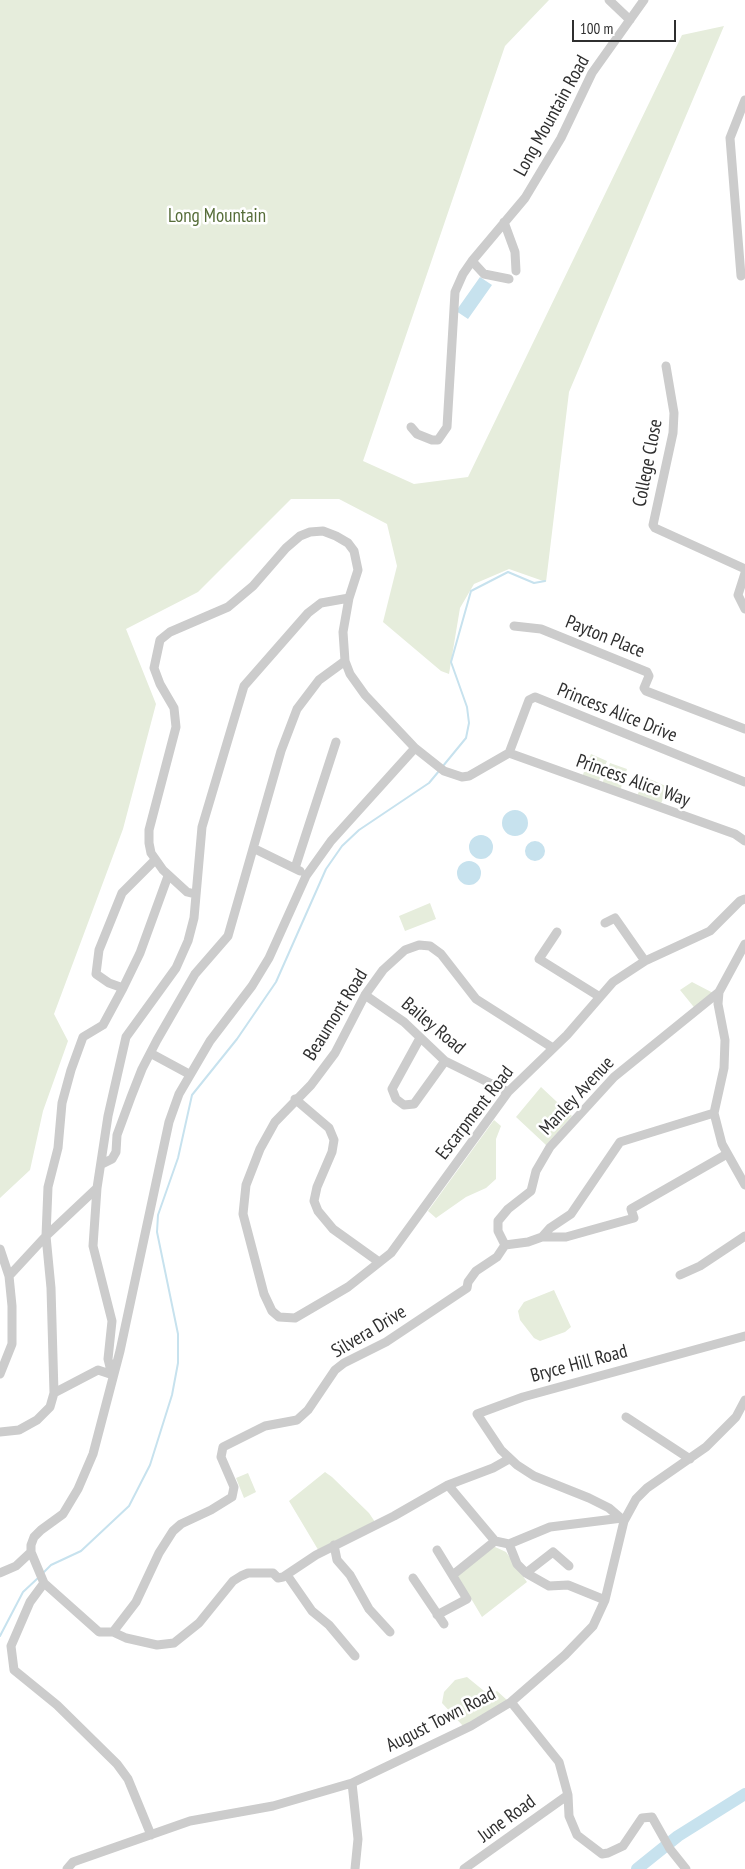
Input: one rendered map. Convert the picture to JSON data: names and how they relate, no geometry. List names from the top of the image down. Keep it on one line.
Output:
{"streets":{"street":["Long Mountain Road","College Close","Payton Place","Princess Alice Drive","Princess Alice Way","Beaumont Road","Bailey Road","Manley Avenue","Escarpment Road","Silvera Drive","Bryce Hill Road","August Town Road","June Road"]},"crossings":[["Princess Alice Drive","Princess Alice Way"],["Beaumont Road","Bailey Road"],["Beaumont Road","Escarpment Road"],["Bailey Road","Escarpment Road"],["Manley Avenue","Silvera Drive"]],"parks":["Long Mountain"],"scale_bar":"100 m"}
